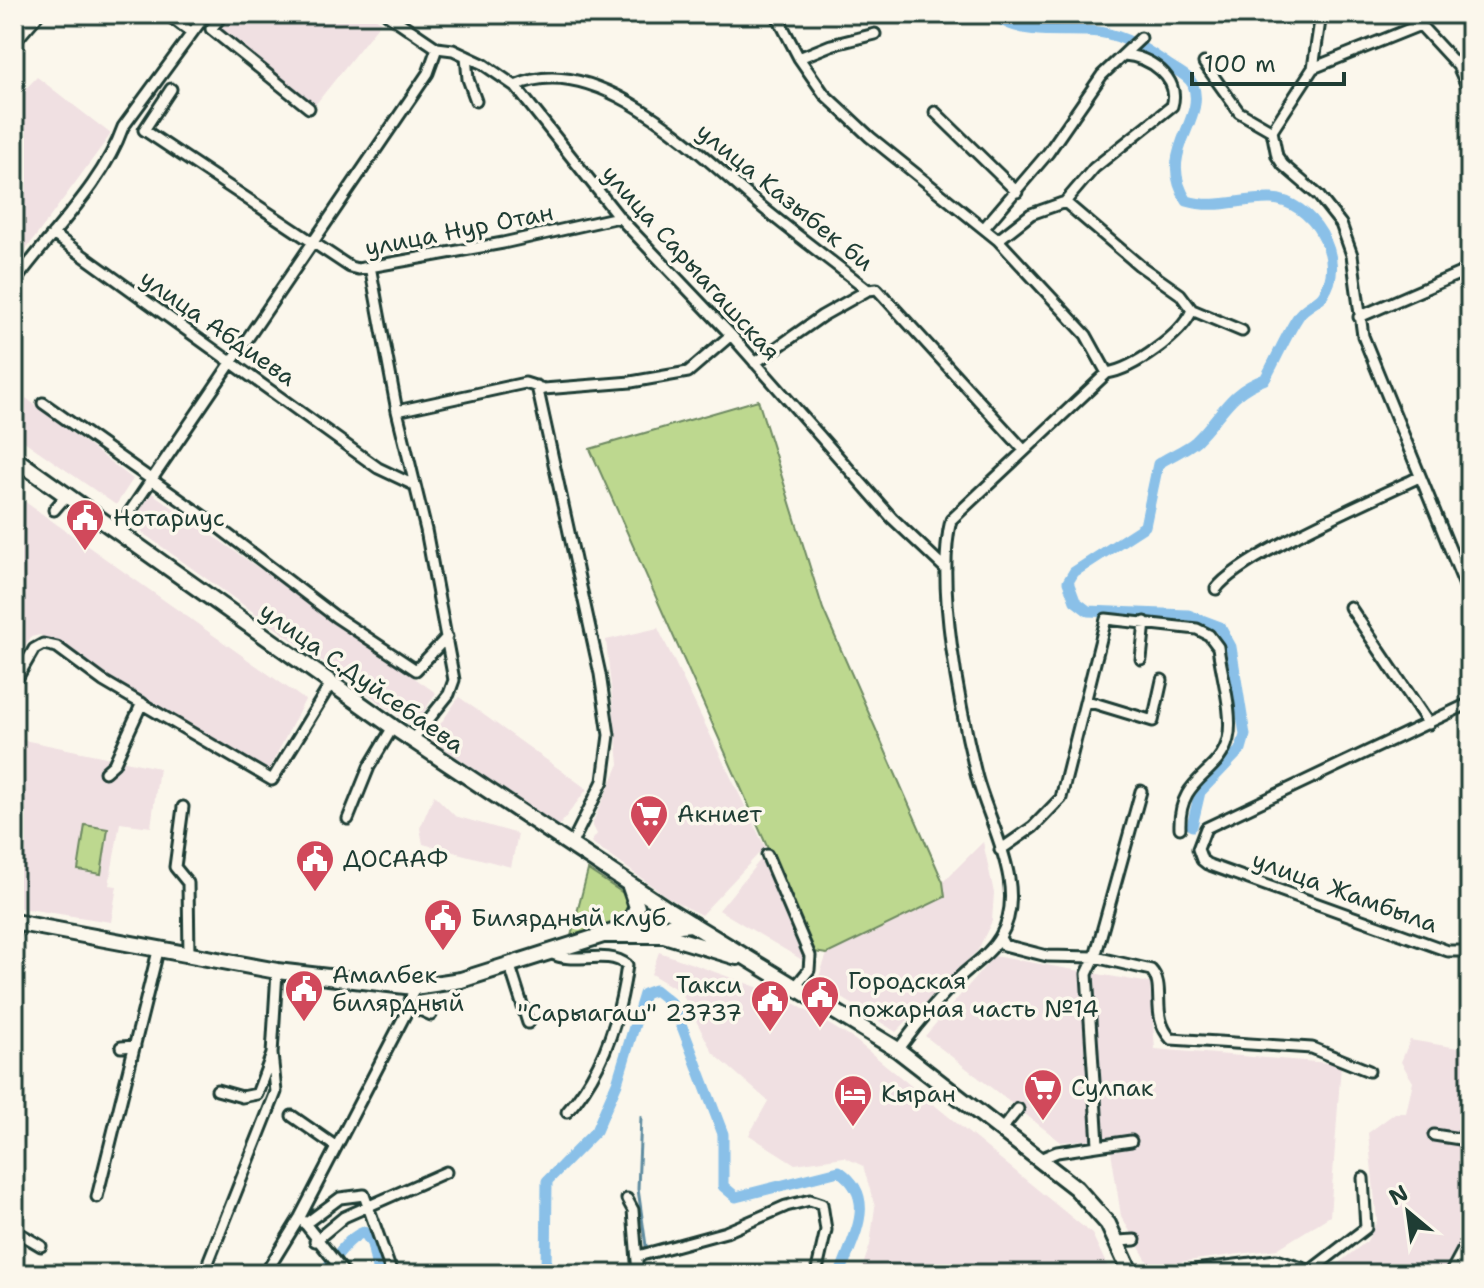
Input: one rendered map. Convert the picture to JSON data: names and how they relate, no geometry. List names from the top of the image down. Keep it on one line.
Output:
{"streets":{"main road":["улица С.Дуйсебаева"],"street":["улица Казыбек би","улица Нур Отан","улица Сарыагашская","улица Абдиева","улица Жамбыла"]},"crossings":[["улица Казыбек би","улица Сарыагашская"],["улица Нур Отан","улица Сарыагашская"]],"places":{"public building":["Нотариус","ДОСААФ","Билярдный клуб","Амалбек билярдный","Городская пожарная часть №14","Такси \"Сарыагаш\" 23737"],"supermarket":["Акниет","Сулпак"],"hotel":["Кыран"]},"scale_bar":"100 m","north":"top left"}
